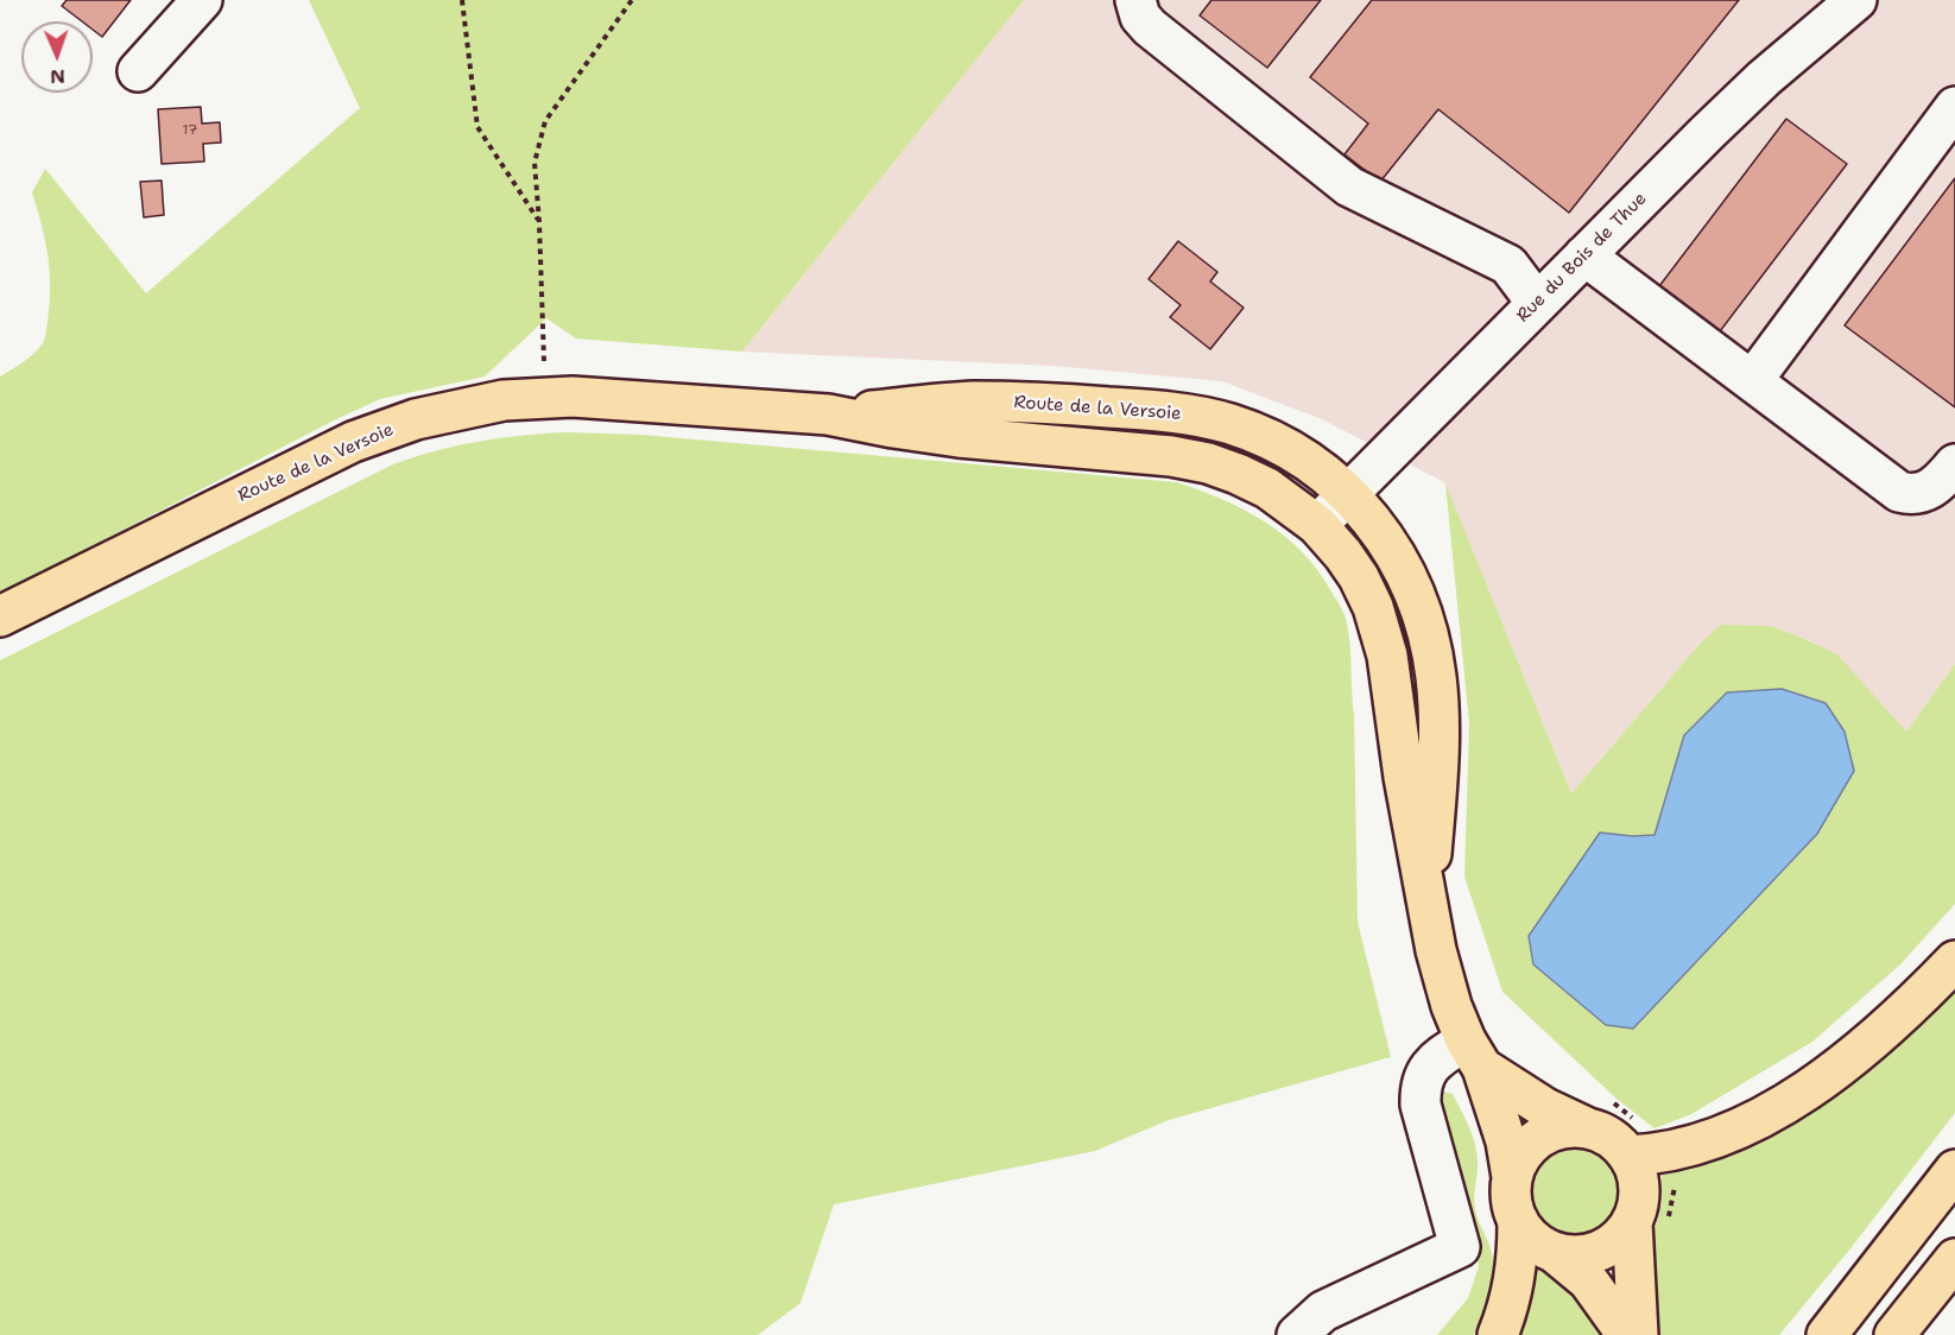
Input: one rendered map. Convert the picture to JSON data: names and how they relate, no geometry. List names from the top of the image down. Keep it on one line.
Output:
{"streets":{"main road":["Route de la Versoie"],"street":["Rue du Bois de Thue"]},"crossings":[["Rue du Bois de Thue","Route de la Versoie"]],"house_numbers":["17"],"north":"bottom"}
